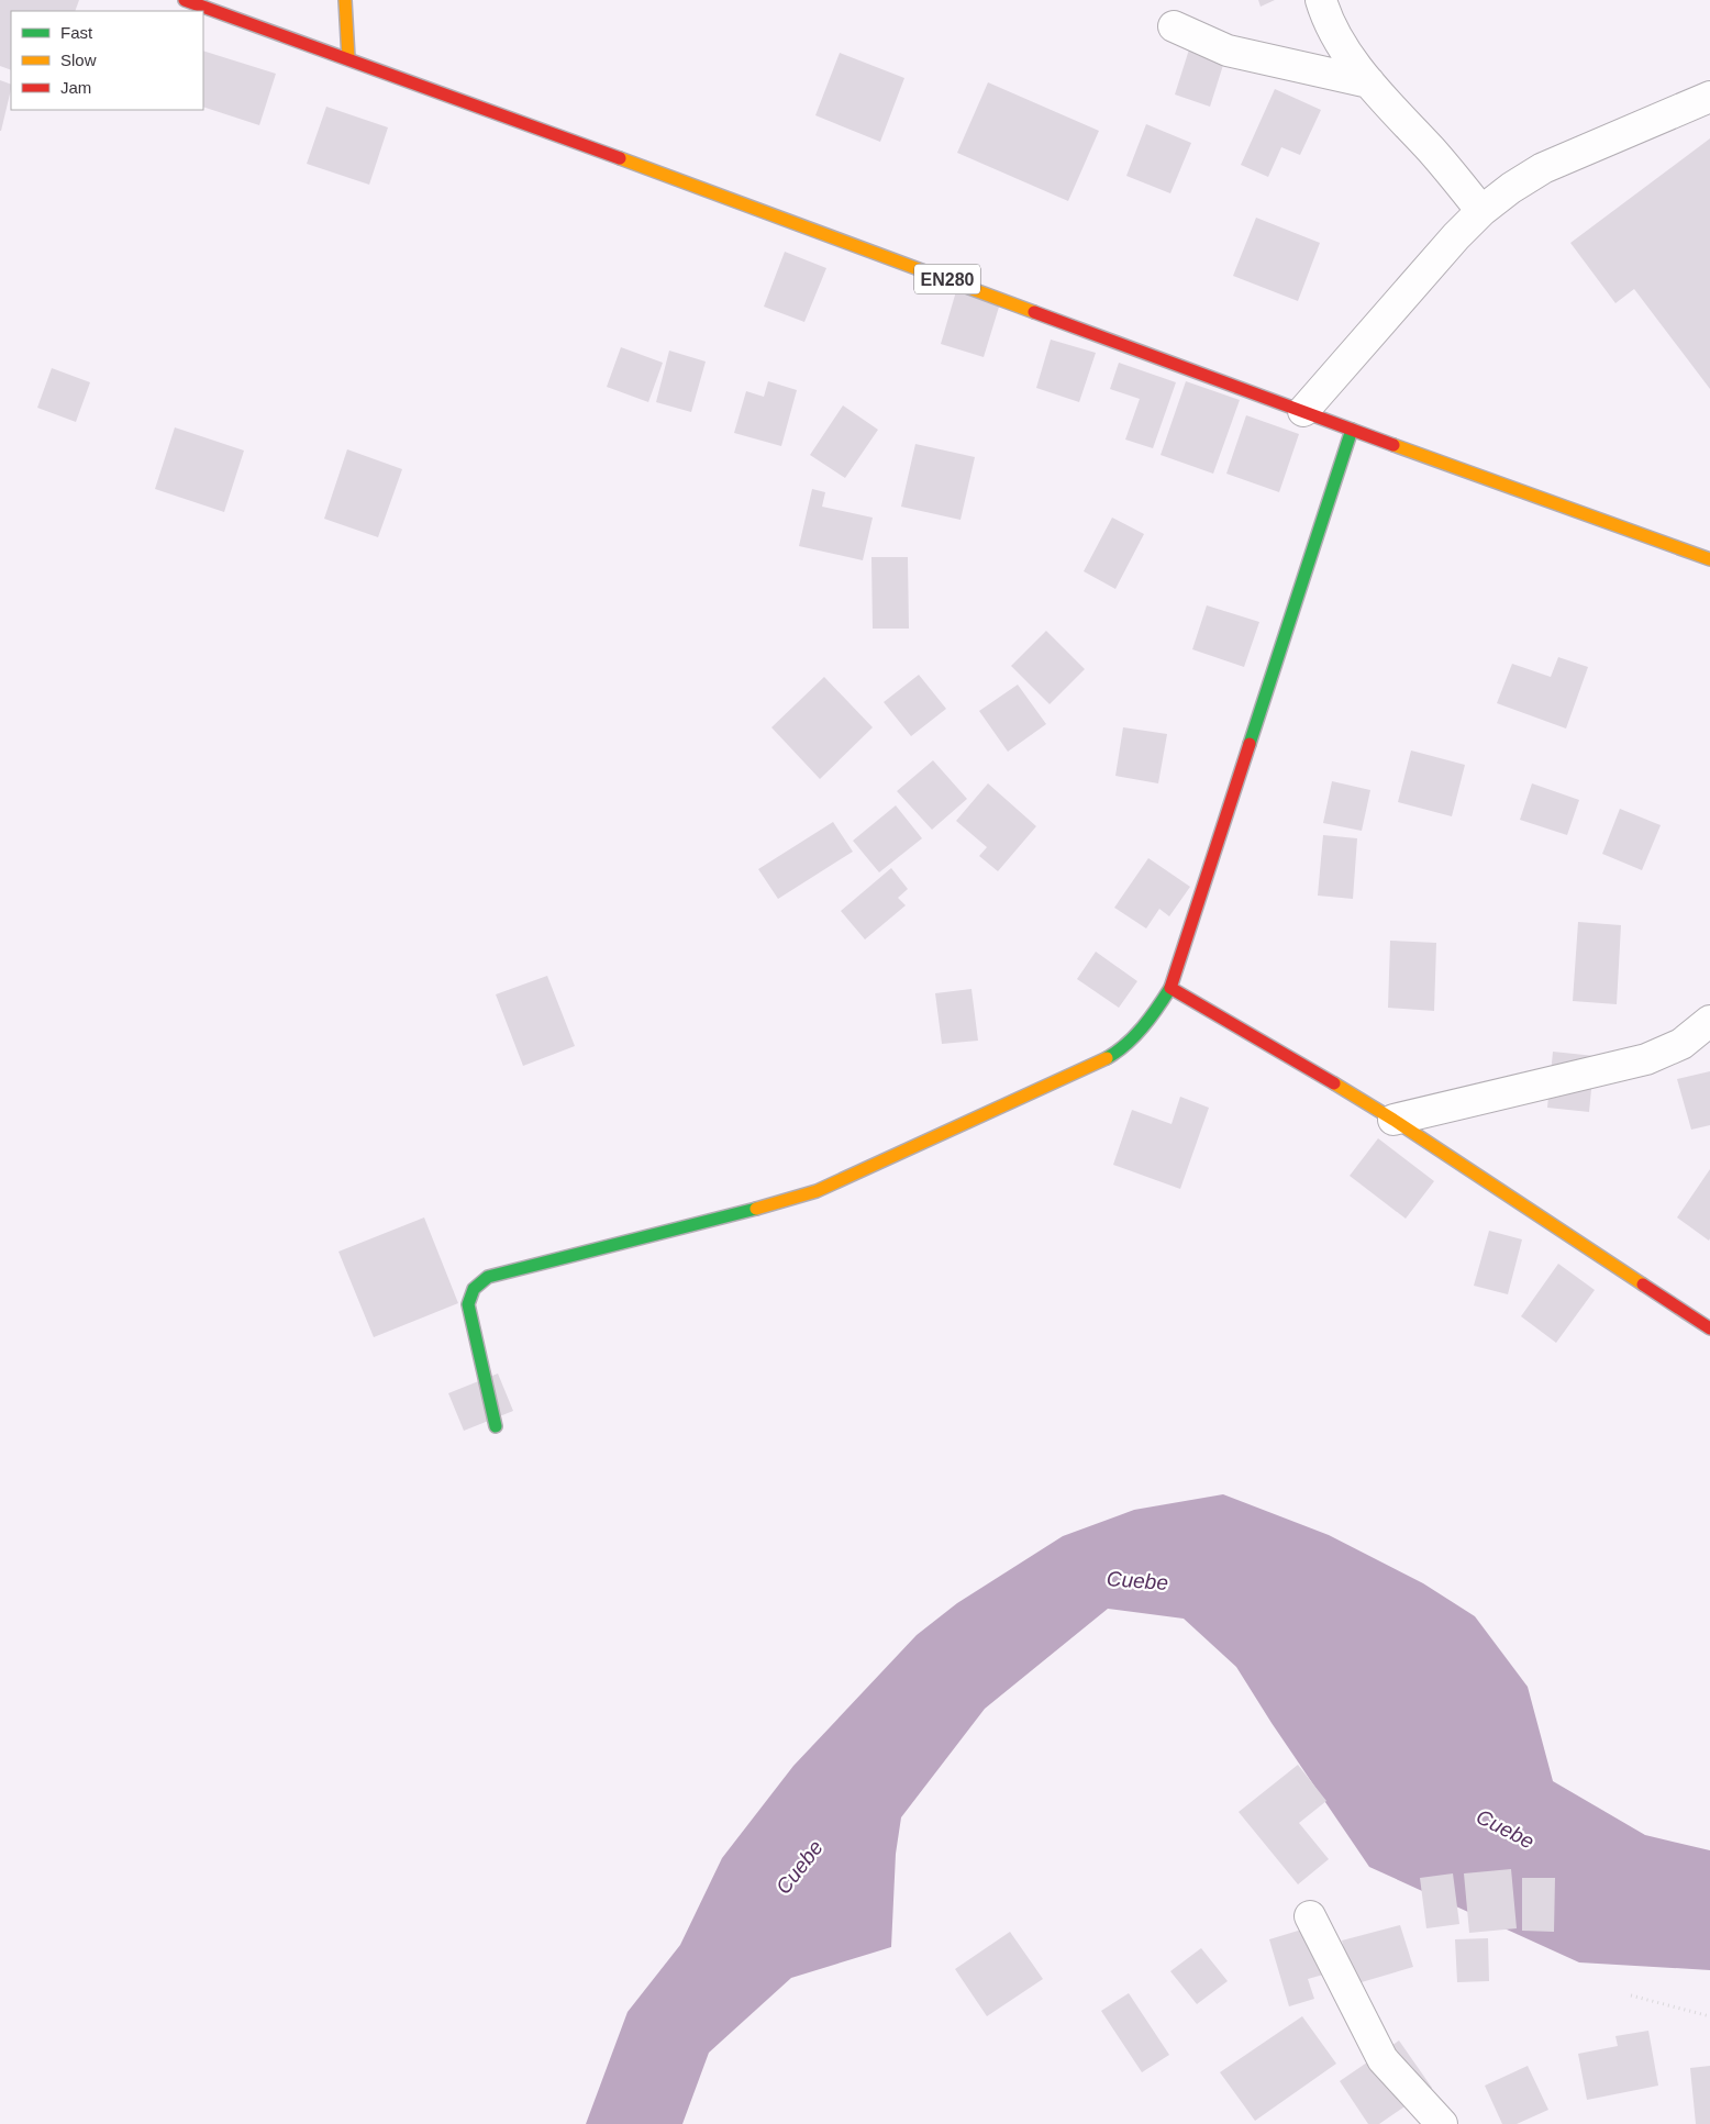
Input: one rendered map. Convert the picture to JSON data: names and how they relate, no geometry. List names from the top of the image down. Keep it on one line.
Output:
{"streets":{"street":["EN280"]},"water":["Cuebe"],"legend":["Fast","Slow","Jam"]}
